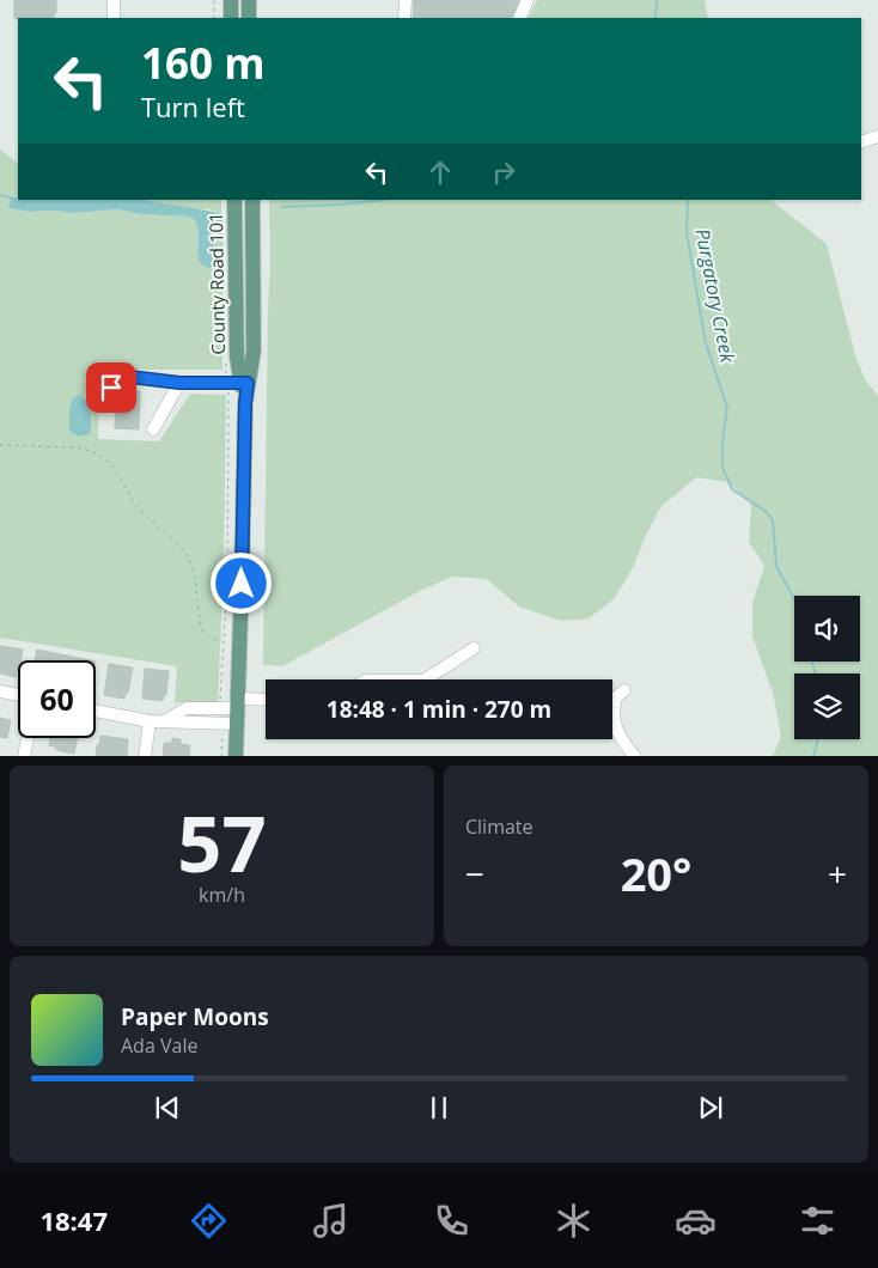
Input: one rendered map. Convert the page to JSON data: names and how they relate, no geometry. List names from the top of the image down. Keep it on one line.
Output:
{"streets":{"main road":["County Road 101"]},"water":["Purgatory Creek"],"page":{"turn":["160 m","Turn left"],"limit":"60","trip":"18:48 · 1 min · 270 m","tile":[["57","km/h"],"Climate"],"heat":["−","20°","+"],"song":["Paper Moons","Ada Vale"],"tabs":"18:47"}}
